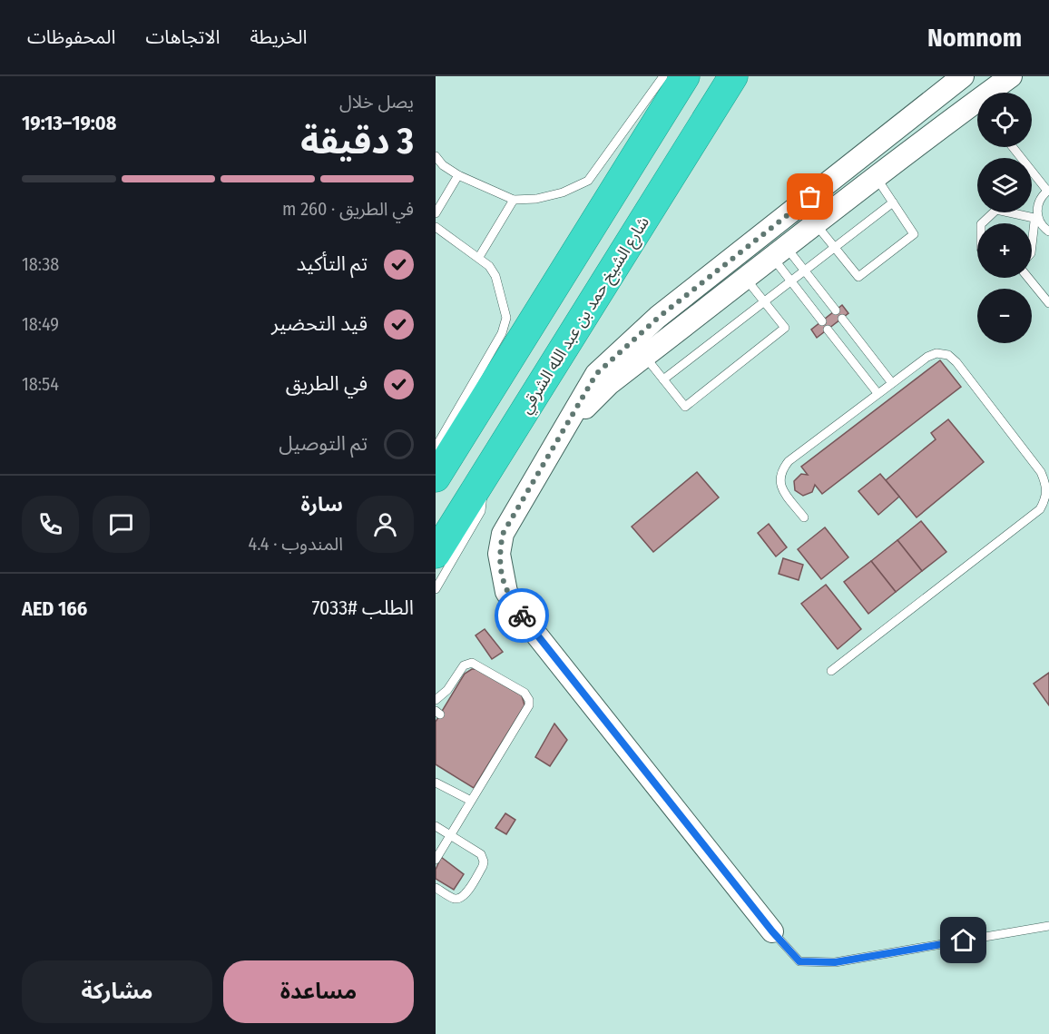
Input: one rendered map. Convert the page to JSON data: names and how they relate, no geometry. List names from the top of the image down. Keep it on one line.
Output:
{"streets":{"highway":["شارع الشيخ حمد بن عبد الله الشرقي"]},"page":{"header":"Nomnom","nav":["الخريطة","الاتجاهات","المحفوظات"],"heading":["3 دقيقة","يصل خلال","19:08–19:13"],"panel":["سارة","المندوب · 4.4","الطلب #7033","AED 166"],"map_buttons":["+","−"],"bar":"في الطريق · 260 m","list":[["تم التأكيد","18:38"],["قيد التحضير","18:49"],["في الطريق","18:54"],"تم التوصيل"],"buttons":["مساعدة","مشاركة"]}}
